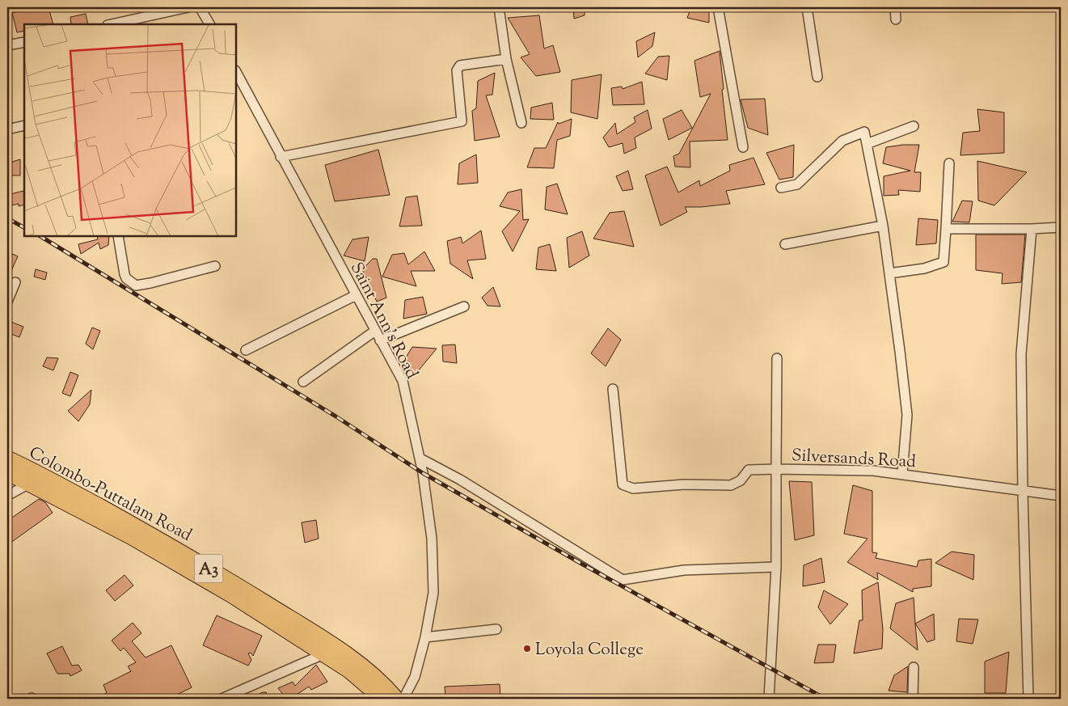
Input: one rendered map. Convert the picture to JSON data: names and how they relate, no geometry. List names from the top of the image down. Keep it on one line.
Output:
{"streets":{"highway":["Colombo-Puttalam Road","A3"],"street":["Saint Ann's Road","Silversands Road"]},"places":["Loyola College"]}
